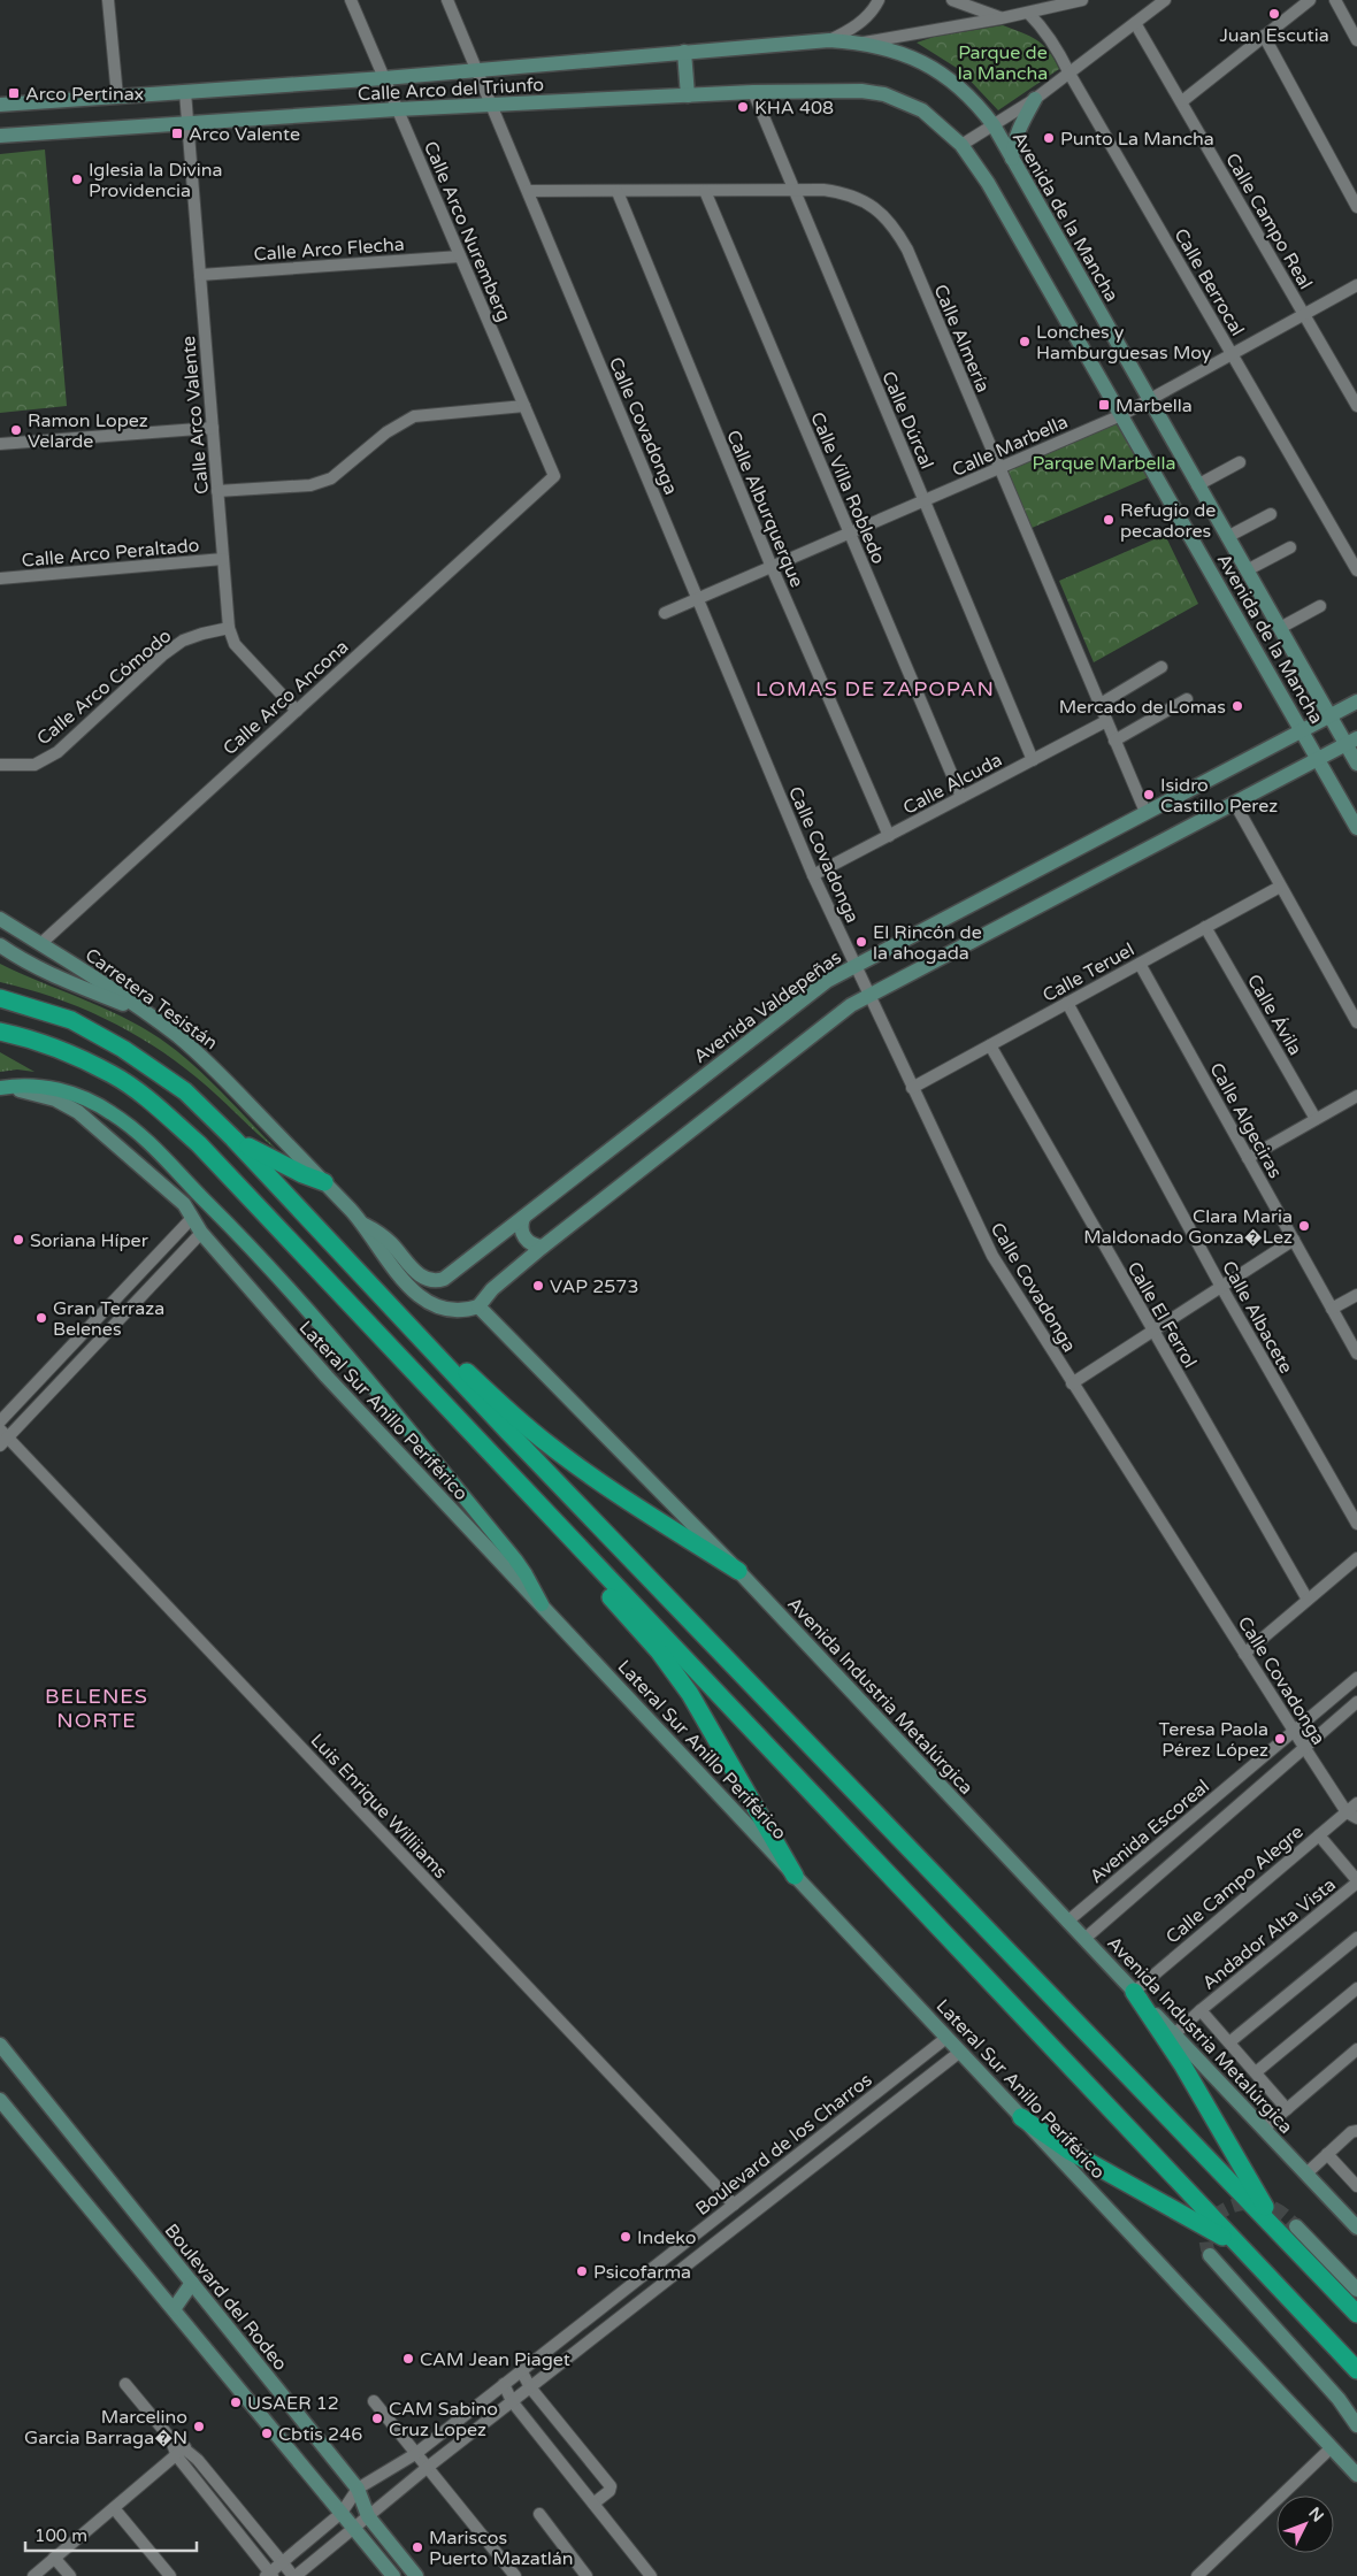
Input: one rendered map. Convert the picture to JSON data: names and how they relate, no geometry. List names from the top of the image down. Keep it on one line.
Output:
{"streets":{"street":["Calle Arco del Triunfo","Avenida de la Mancha","Calle Campo Real","Calle Arco Nuremberg","Calle Arco Flecha","Calle Berrocal","Calle Almería","Calle Arco Valente","Calle Dúrcal","Calle Covadonga","Calle Marbella","Calle Villa Robledo","Calle Alburquerque","Calle Arco Peraltado","Calle Arco Cómodo","Calle Arco Ancona","Calle Alcuda","Calle Teruel","Carretera Tesistán","Avenida Valdepeñas","Calle Ávila","Calle Algeciras","Calle El Ferrol","Calle Albacete","Lateral Sur Anillo Periférico","Avenida Industria Metalúrgica","Luis Enrique Williiams","Avenida Escoreal","Calle Campo Alegre","Andador Alta Vista","Boulevard de los Charros","Boulevard del Rodeo"]},"crossings":[["Calle Arco del Triunfo","Avenida de la Mancha"],["Calle Arco del Triunfo","Calle Arco Nuremberg"],["Calle Arco del Triunfo","Calle Arco Valente"],["Calle Arco del Triunfo","Calle Dúrcal"],["Calle Arco del Triunfo","Calle Covadonga"],["Avenida de la Mancha","Calle Marbella"],["Avenida de la Mancha","Avenida Valdepeñas"],["Calle Campo Real","Calle Marbella"],["Calle Arco Nuremberg","Calle Arco Flecha"],["Calle Arco Nuremberg","Calle Arco Ancona"],["Calle Arco Flecha","Calle Arco Valente"],["Calle Berrocal","Calle Marbella"],["Calle Almería","Calle Dúrcal"],["Calle Almería","Calle Covadonga"],["Calle Almería","Calle Marbella"],["Calle Almería","Calle Villa Robledo"],["Calle Almería","Calle Alburquerque"],["Calle Almería","Calle Alcuda"],["Calle Almería","Avenida Valdepeñas"],["Calle Arco Valente","Calle Arco Peraltado"],["Calle Arco Valente","Calle Arco Cómodo"],["Calle Arco Valente","Calle Arco Ancona"],["Calle Dúrcal","Calle Marbella"],["Calle Dúrcal","Calle Alcuda"],["Calle Covadonga","Calle Marbella"],["Calle Covadonga","Calle Alcuda"],["Calle Covadonga","Calle Teruel"],["Calle Covadonga","Avenida Valdepeñas"],["Calle Covadonga","Avenida Escoreal"],["Calle Covadonga","Calle Campo Alegre"],["Calle Marbella","Calle Villa Robledo"],["Calle Marbella","Calle Alburquerque"],["Calle Villa Robledo","Calle Alcuda"],["Calle Alburquerque","Calle Alcuda"],["Calle Arco Ancona","Carretera Tesistán"],["Calle Teruel","Calle Ávila"],["Calle Teruel","Calle Algeciras"],["Calle Teruel","Calle El Ferrol"],["Calle Teruel","Calle Albacete"],["Carretera Tesistán","Avenida Valdepeñas"],["Lateral Sur Anillo Periférico","Boulevard de los Charros"],["Avenida Industria Metalúrgica","Avenida Escoreal"],["Avenida Industria Metalúrgica","Calle Campo Alegre"],["Avenida Industria Metalúrgica","Andador Alta Vista"],["Luis Enrique Williiams","Boulevard de los Charros"],["Boulevard de los Charros","Boulevard del Rodeo"]],"districts":["LOMAS DE ZAPOPAN","BELENES NORTE"],"parks":["Parque de la Mancha","Parque Marbella"],"places":{"other":["Juan Escutia","KHA 408","Punto La Mancha","Iglesia la Divina Providencia","Lonches y Hamburguesas Moy","Ramon Lopez Velarde","Refugio de pecadores","Mercado de Lomas","Isidro Castillo Perez","El Rincón de la ahogada","Clara Maria Maldonado Gonza�Lez","Soriana Híper","VAP 2573","Gran Terraza Belenes","Teresa Paola Pérez López","Indeko","Psicofarma","CAM Jean Piaget","USAER 12","CAM Sabino Cruz Lopez","Marcelino Garcia Barraga�N","Cbtis 246","Mariscos Puerto Mazatlán"],"transit":["Arco Pertinax","Arco Valente","Marbella"]},"scale_bar":"100 m","north":"top right"}
